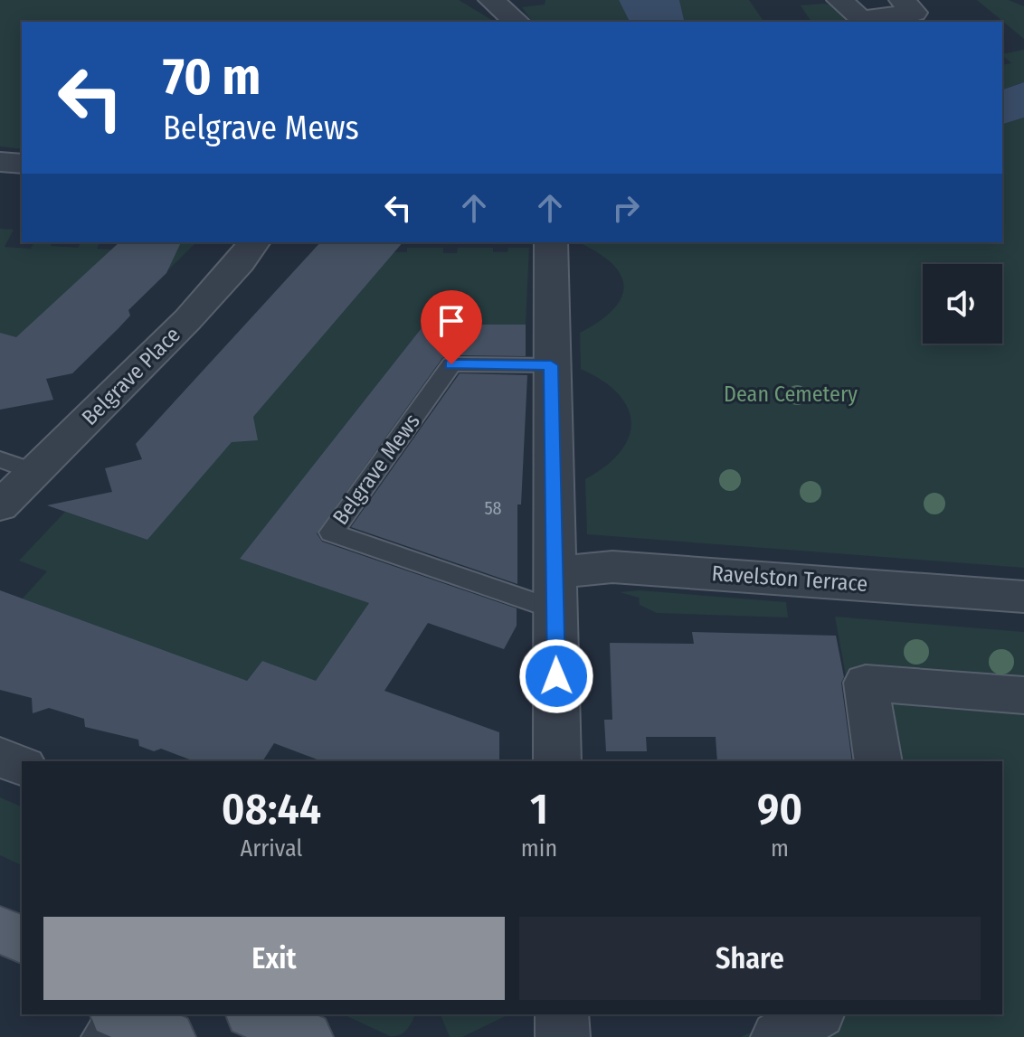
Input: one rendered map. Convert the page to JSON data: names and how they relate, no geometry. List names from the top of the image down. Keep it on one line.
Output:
{"streets":{"street":["Belgrave Place","Ravelston Terrace"],"lane":["Belgrave Mews"]},"crossings":[["Belgrave Mews","Ravelston Terrace"]],"parks":["Dean Cemetery"],"house_numbers":["58"],"page":{"turn":["70 m","Belgrave Mews"],"eta":["08:44","Arrival","1","min","90","m"],"buttons":["Exit","Share"]}}
